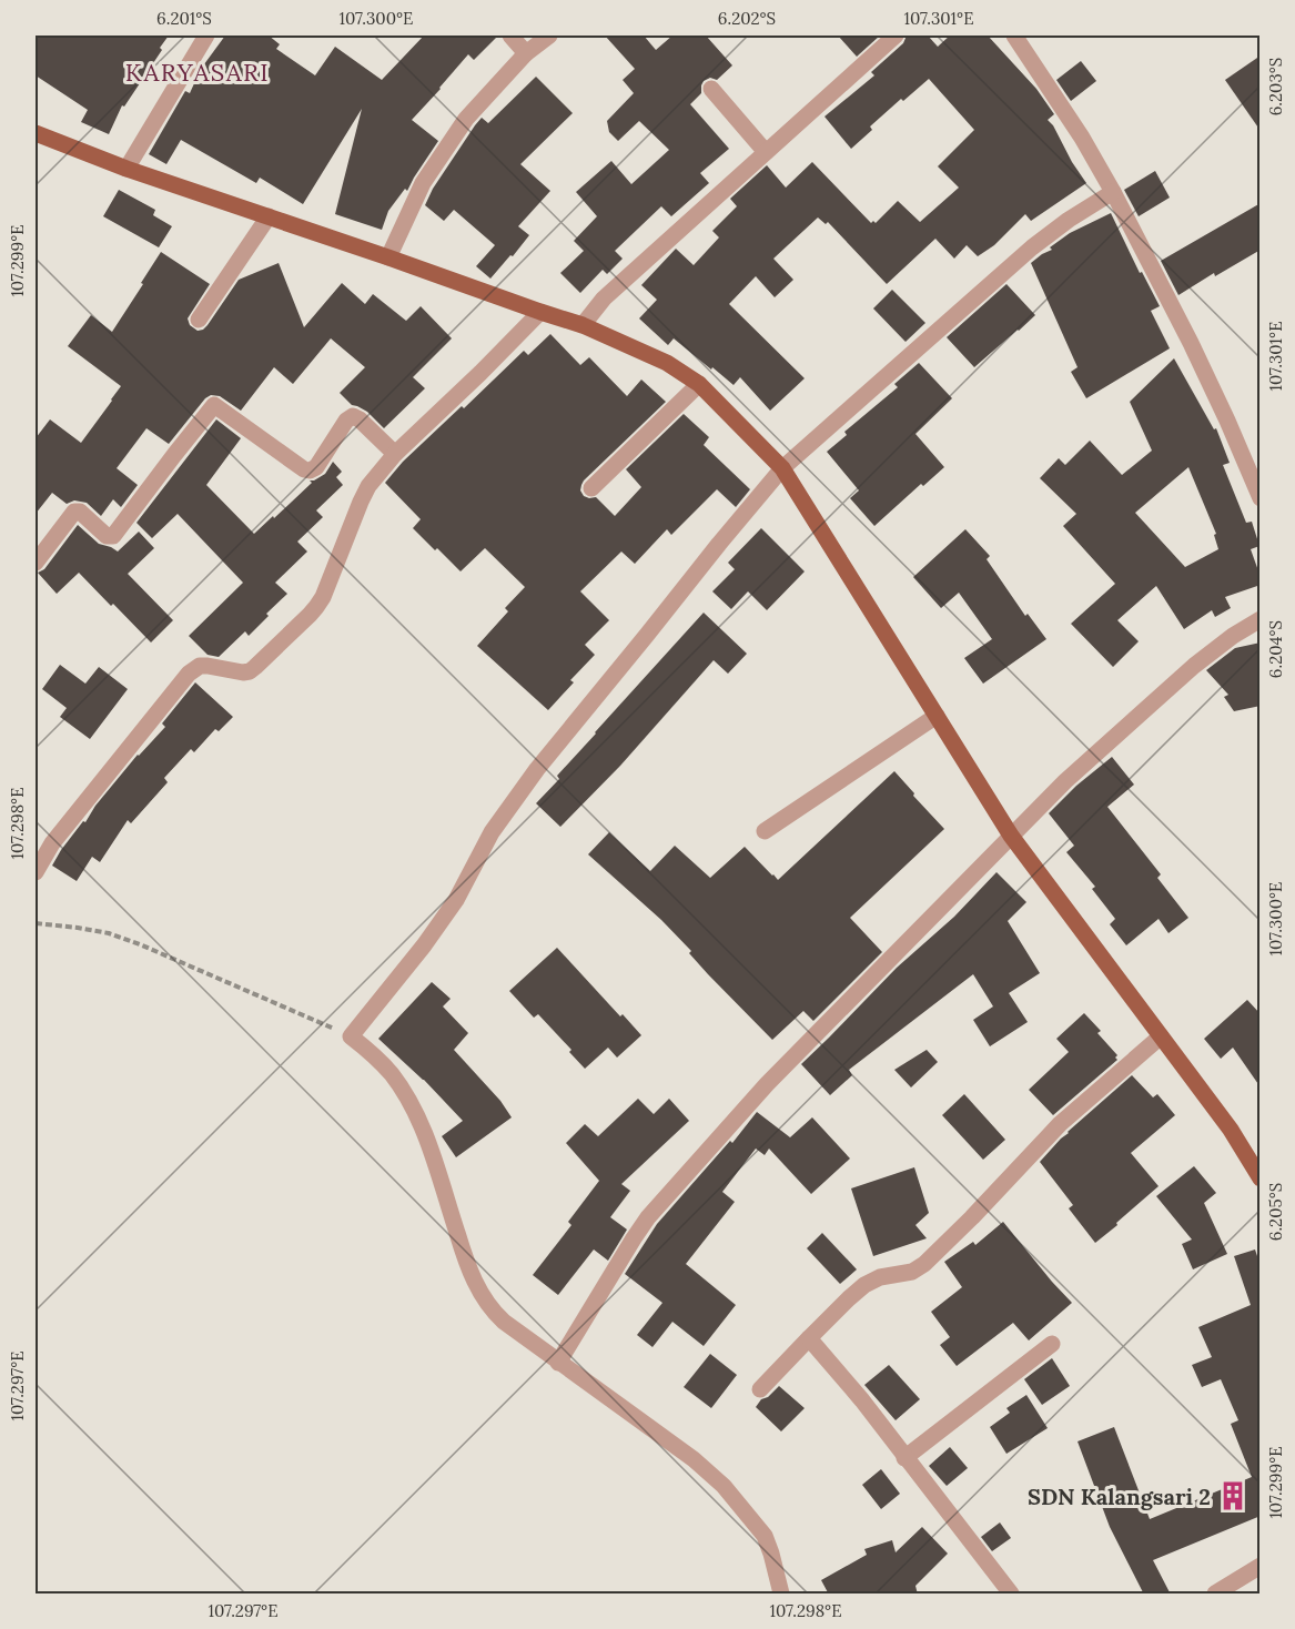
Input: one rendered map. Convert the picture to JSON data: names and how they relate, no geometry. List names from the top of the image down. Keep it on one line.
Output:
{"districts":["KARYASARI"],"places":{"building":["SDN Kalangsari 2"]},"coordinates":["6.201°S","107.300°E","6.202°S","107.301°E","6.203°S","107.299°E","6.204°S","107.298°E","6.205°S","107.297°E"]}
